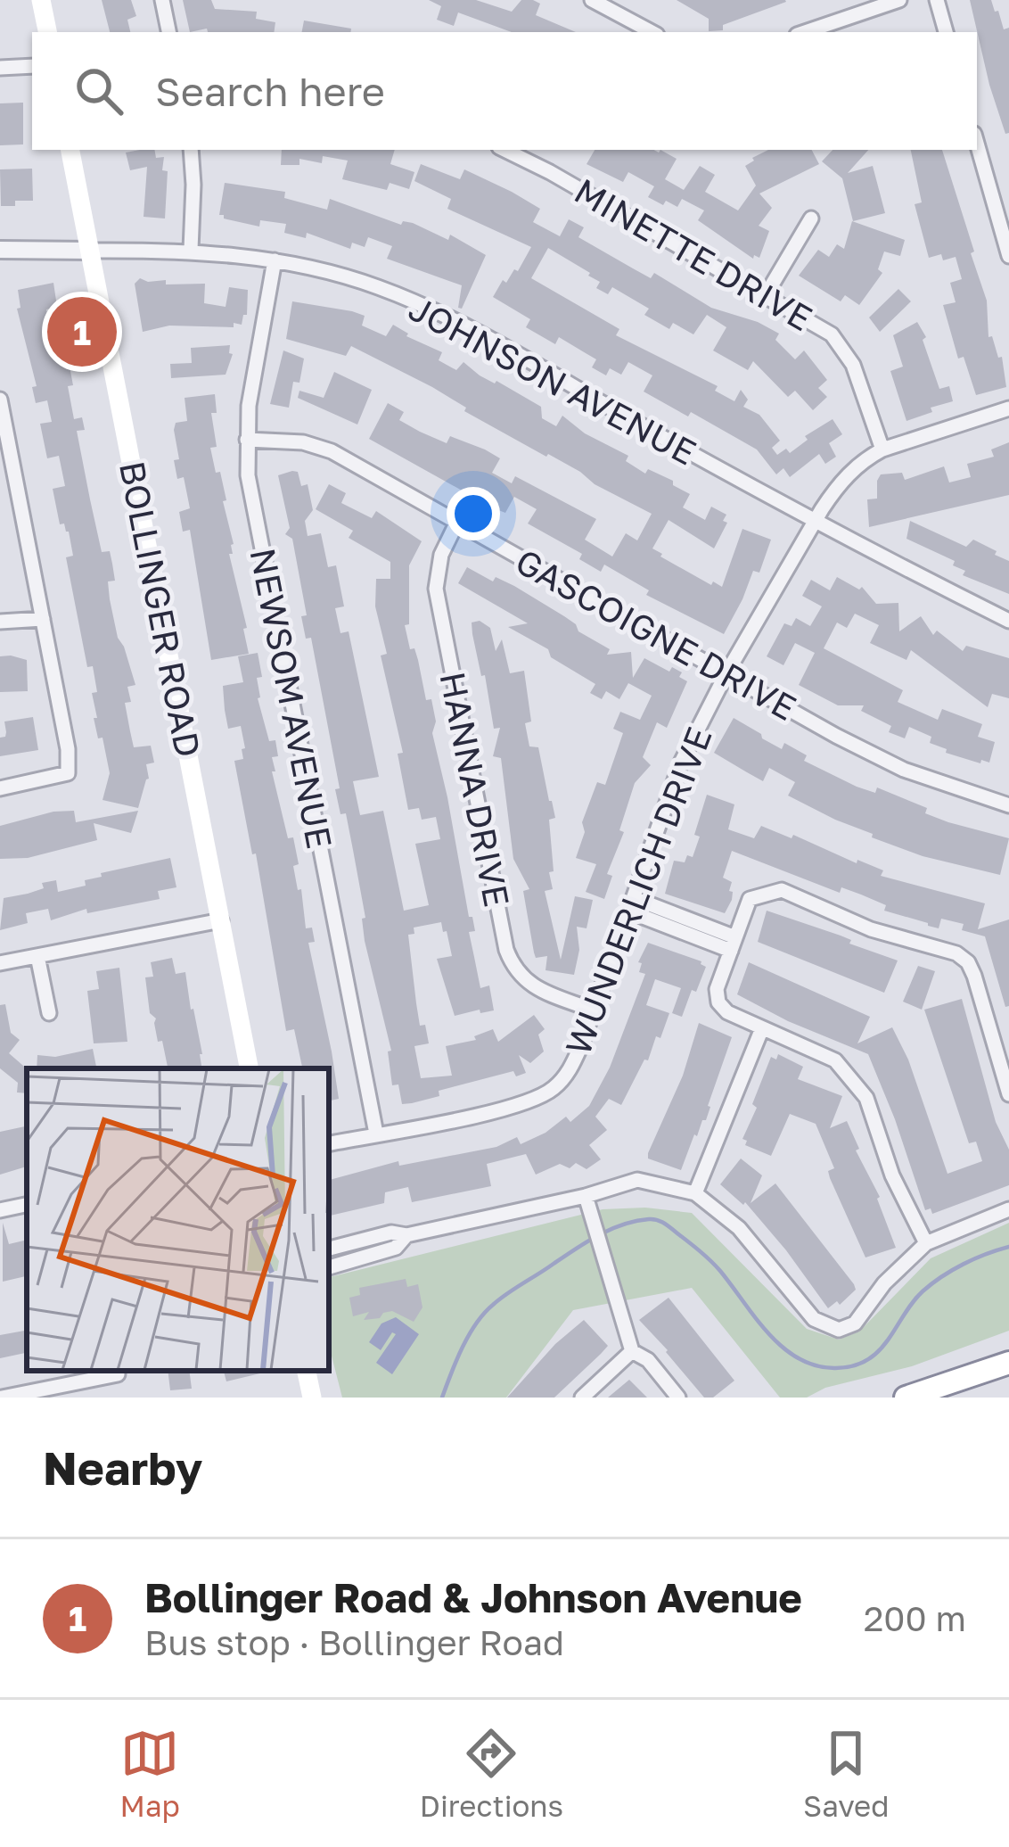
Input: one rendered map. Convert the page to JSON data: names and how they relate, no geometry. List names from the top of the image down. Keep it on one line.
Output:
{"streets":{"main road":["BOLLINGER ROAD"],"street":["MINETTE DRIVE","JOHNSON AVENUE","GASCOIGNE DRIVE","NEWSOM AVENUE","HANNA DRIVE","WUNDERLICH DRIVE"]},"crossings":[["MINETTE DRIVE","WUNDERLICH DRIVE"],["JOHNSON AVENUE","BOLLINGER ROAD"],["JOHNSON AVENUE","NEWSOM AVENUE"],["JOHNSON AVENUE","WUNDERLICH DRIVE"],["GASCOIGNE DRIVE","NEWSOM AVENUE"],["GASCOIGNE DRIVE","HANNA DRIVE"],["GASCOIGNE DRIVE","WUNDERLICH DRIVE"],["NEWSOM AVENUE","WUNDERLICH DRIVE"],["HANNA DRIVE","WUNDERLICH DRIVE"]],"page":{"search":"Search here","pins":"1","heading":"Nearby","list":[{"mark":"1","name":"Bollinger Road & Johnson Avenue","note":"Bus stop · Bollinger Road","value":"200 m"}],"nav":["Map","Directions","Saved"]}}
